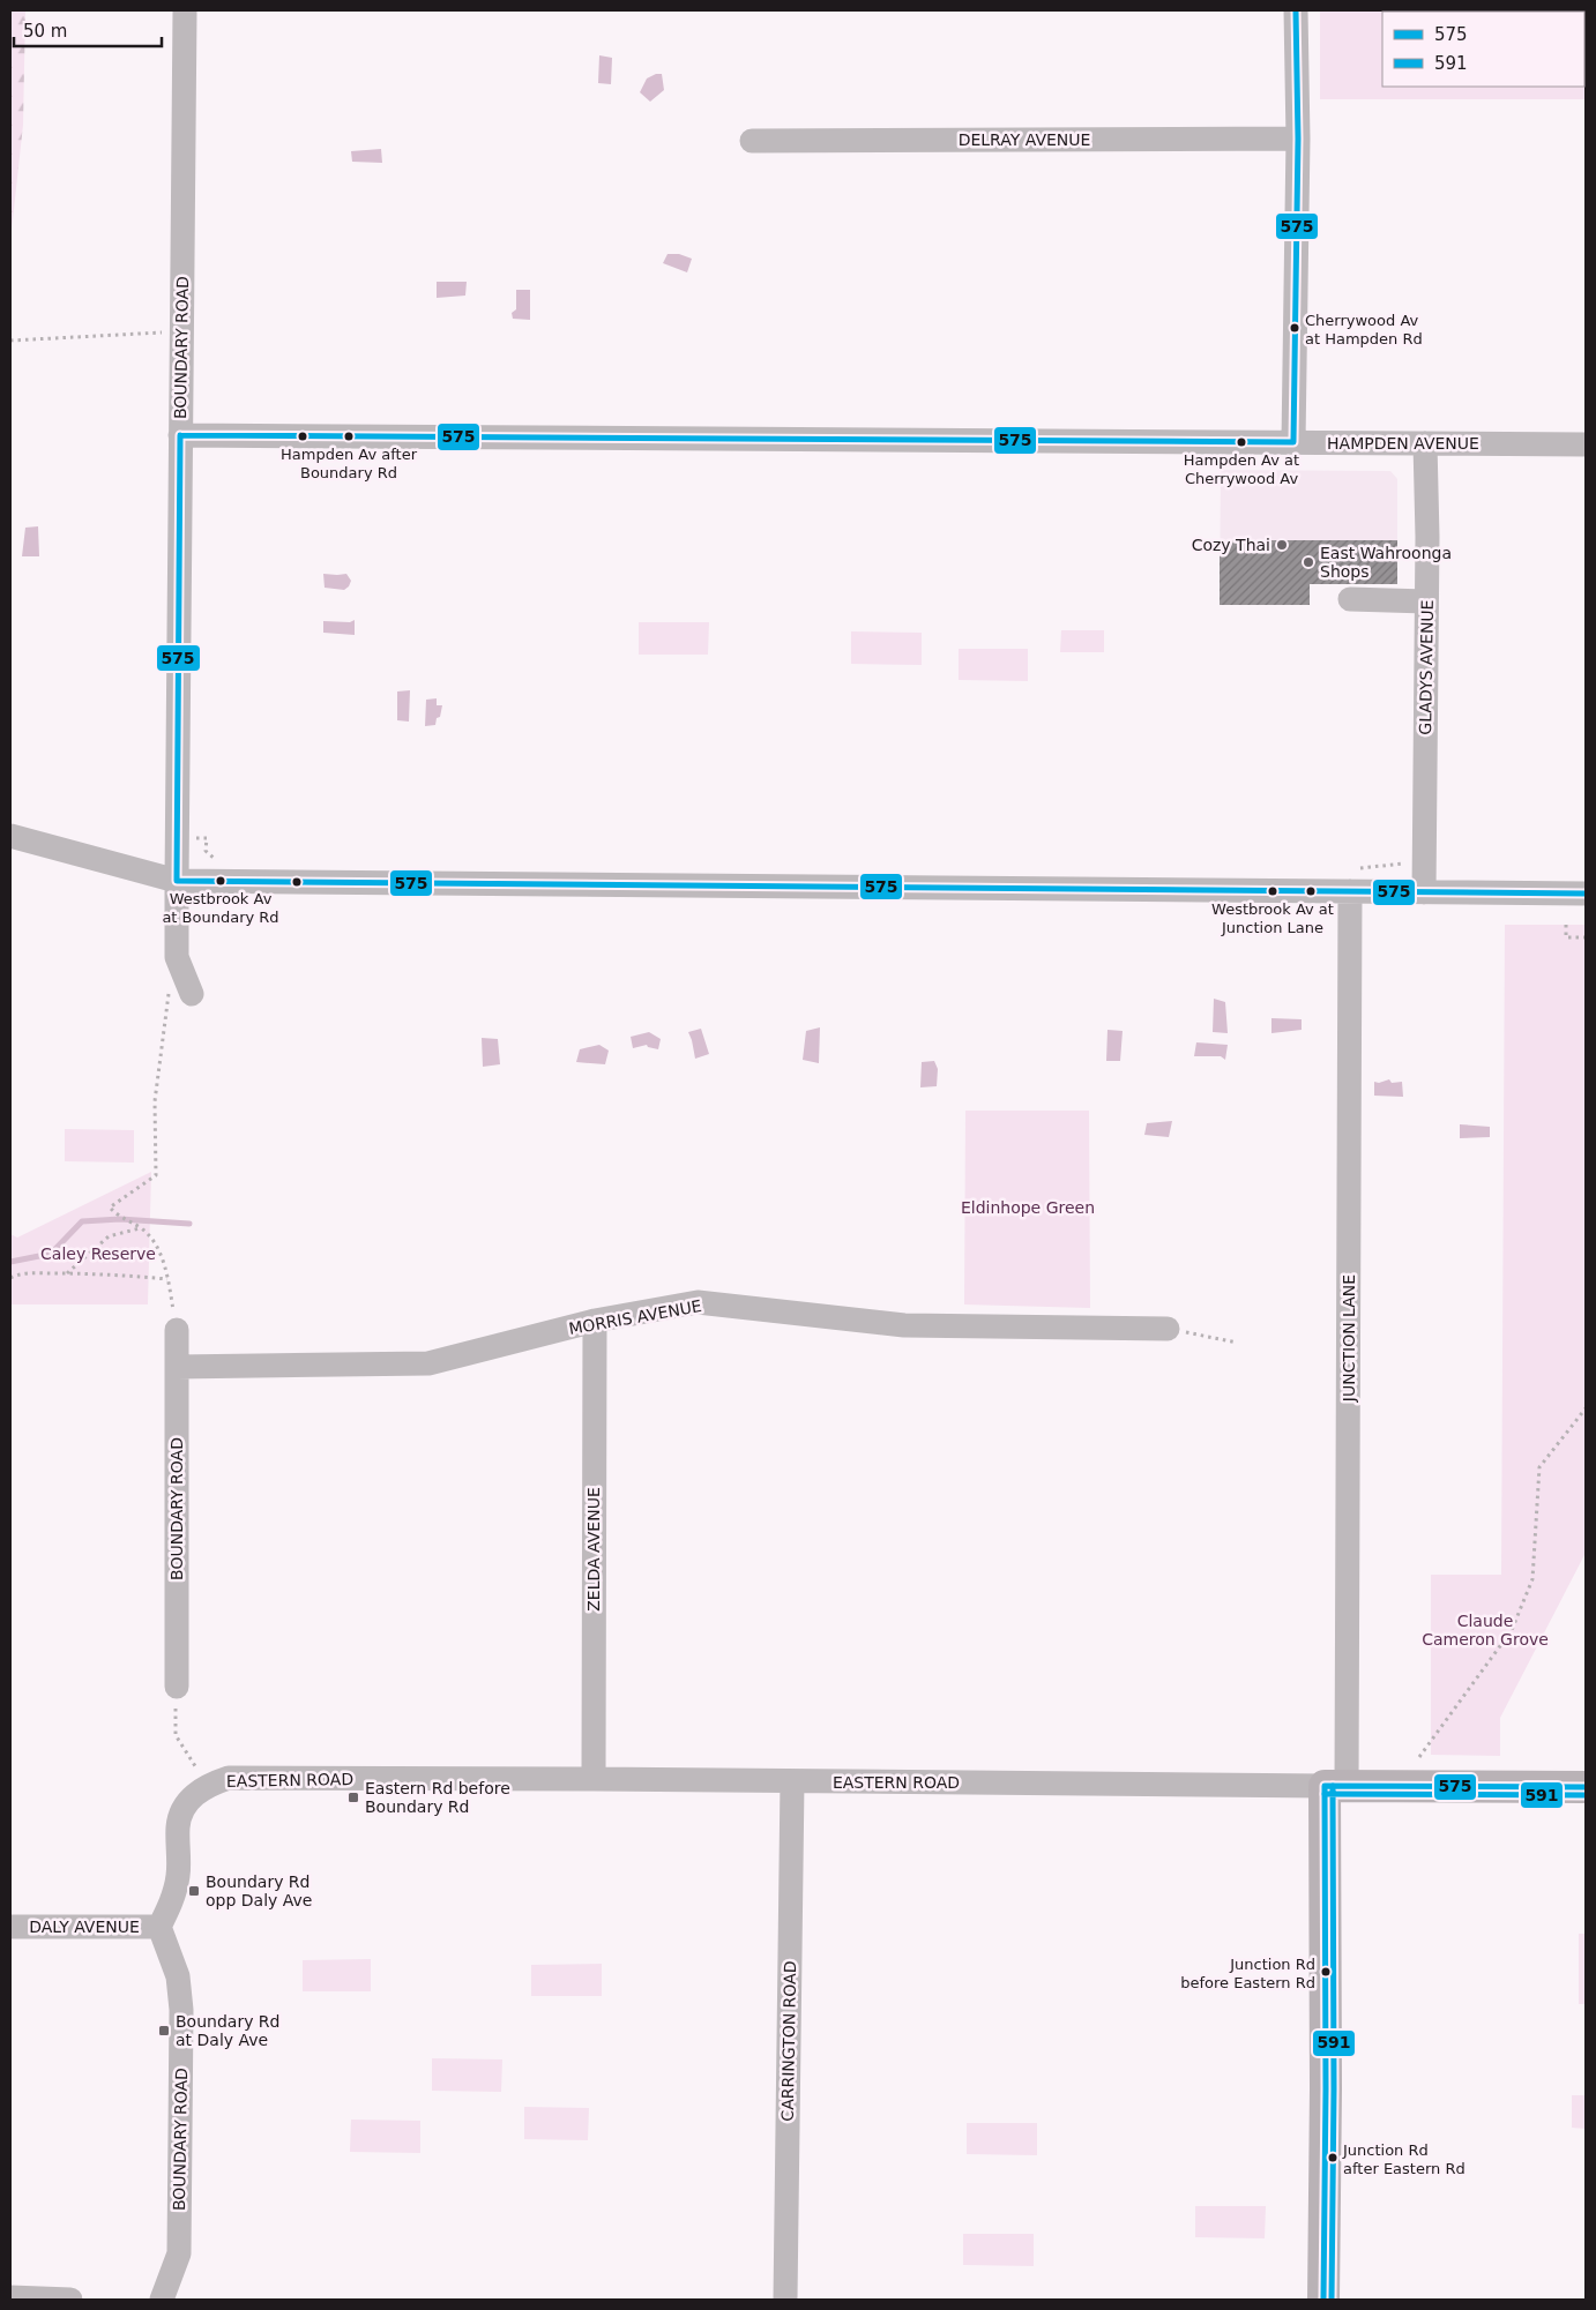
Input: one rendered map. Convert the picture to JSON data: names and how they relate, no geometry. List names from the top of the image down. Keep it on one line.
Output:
{"streets":{"main road":["EASTERN ROAD"],"street":["DELRAY AVENUE","BOUNDARY ROAD","HAMPDEN AVENUE","GLADYS AVENUE","MORRIS AVENUE","JUNCTION LANE","ZELDA AVENUE","DALY AVENUE","CARRINGTON ROAD"]},"crossings":[["BOUNDARY ROAD","HAMPDEN AVENUE"],["BOUNDARY ROAD","MORRIS AVENUE"],["BOUNDARY ROAD","DALY AVENUE"],["HAMPDEN AVENUE","GLADYS AVENUE"],["MORRIS AVENUE","ZELDA AVENUE"],["JUNCTION LANE","EASTERN ROAD"],["ZELDA AVENUE","EASTERN ROAD"],["EASTERN ROAD","CARRINGTON ROAD"]],"parks":["Eldinhope Green","Caley Reserve","Claude Cameron Grove"],"places":{"other":["Cherrywood Av at Hampden Rd","Hampden Av after Boundary Rd","Hampden Av at Cherrywood Av","Cozy Thai","East Wahroonga Shops","Westbrook Av at Boundary Rd","Westbrook Av at Junction Lane","Junction Rd before Eastern Rd","Junction Rd after Eastern Rd"],"transit":["Eastern Rd before Boundary Rd","Boundary Rd opp Daly Ave","Boundary Rd at Daly Ave"]},"lines":["transit line 575","transit line 591"],"legend":["575","591"],"scale_bar":"50 m"}
